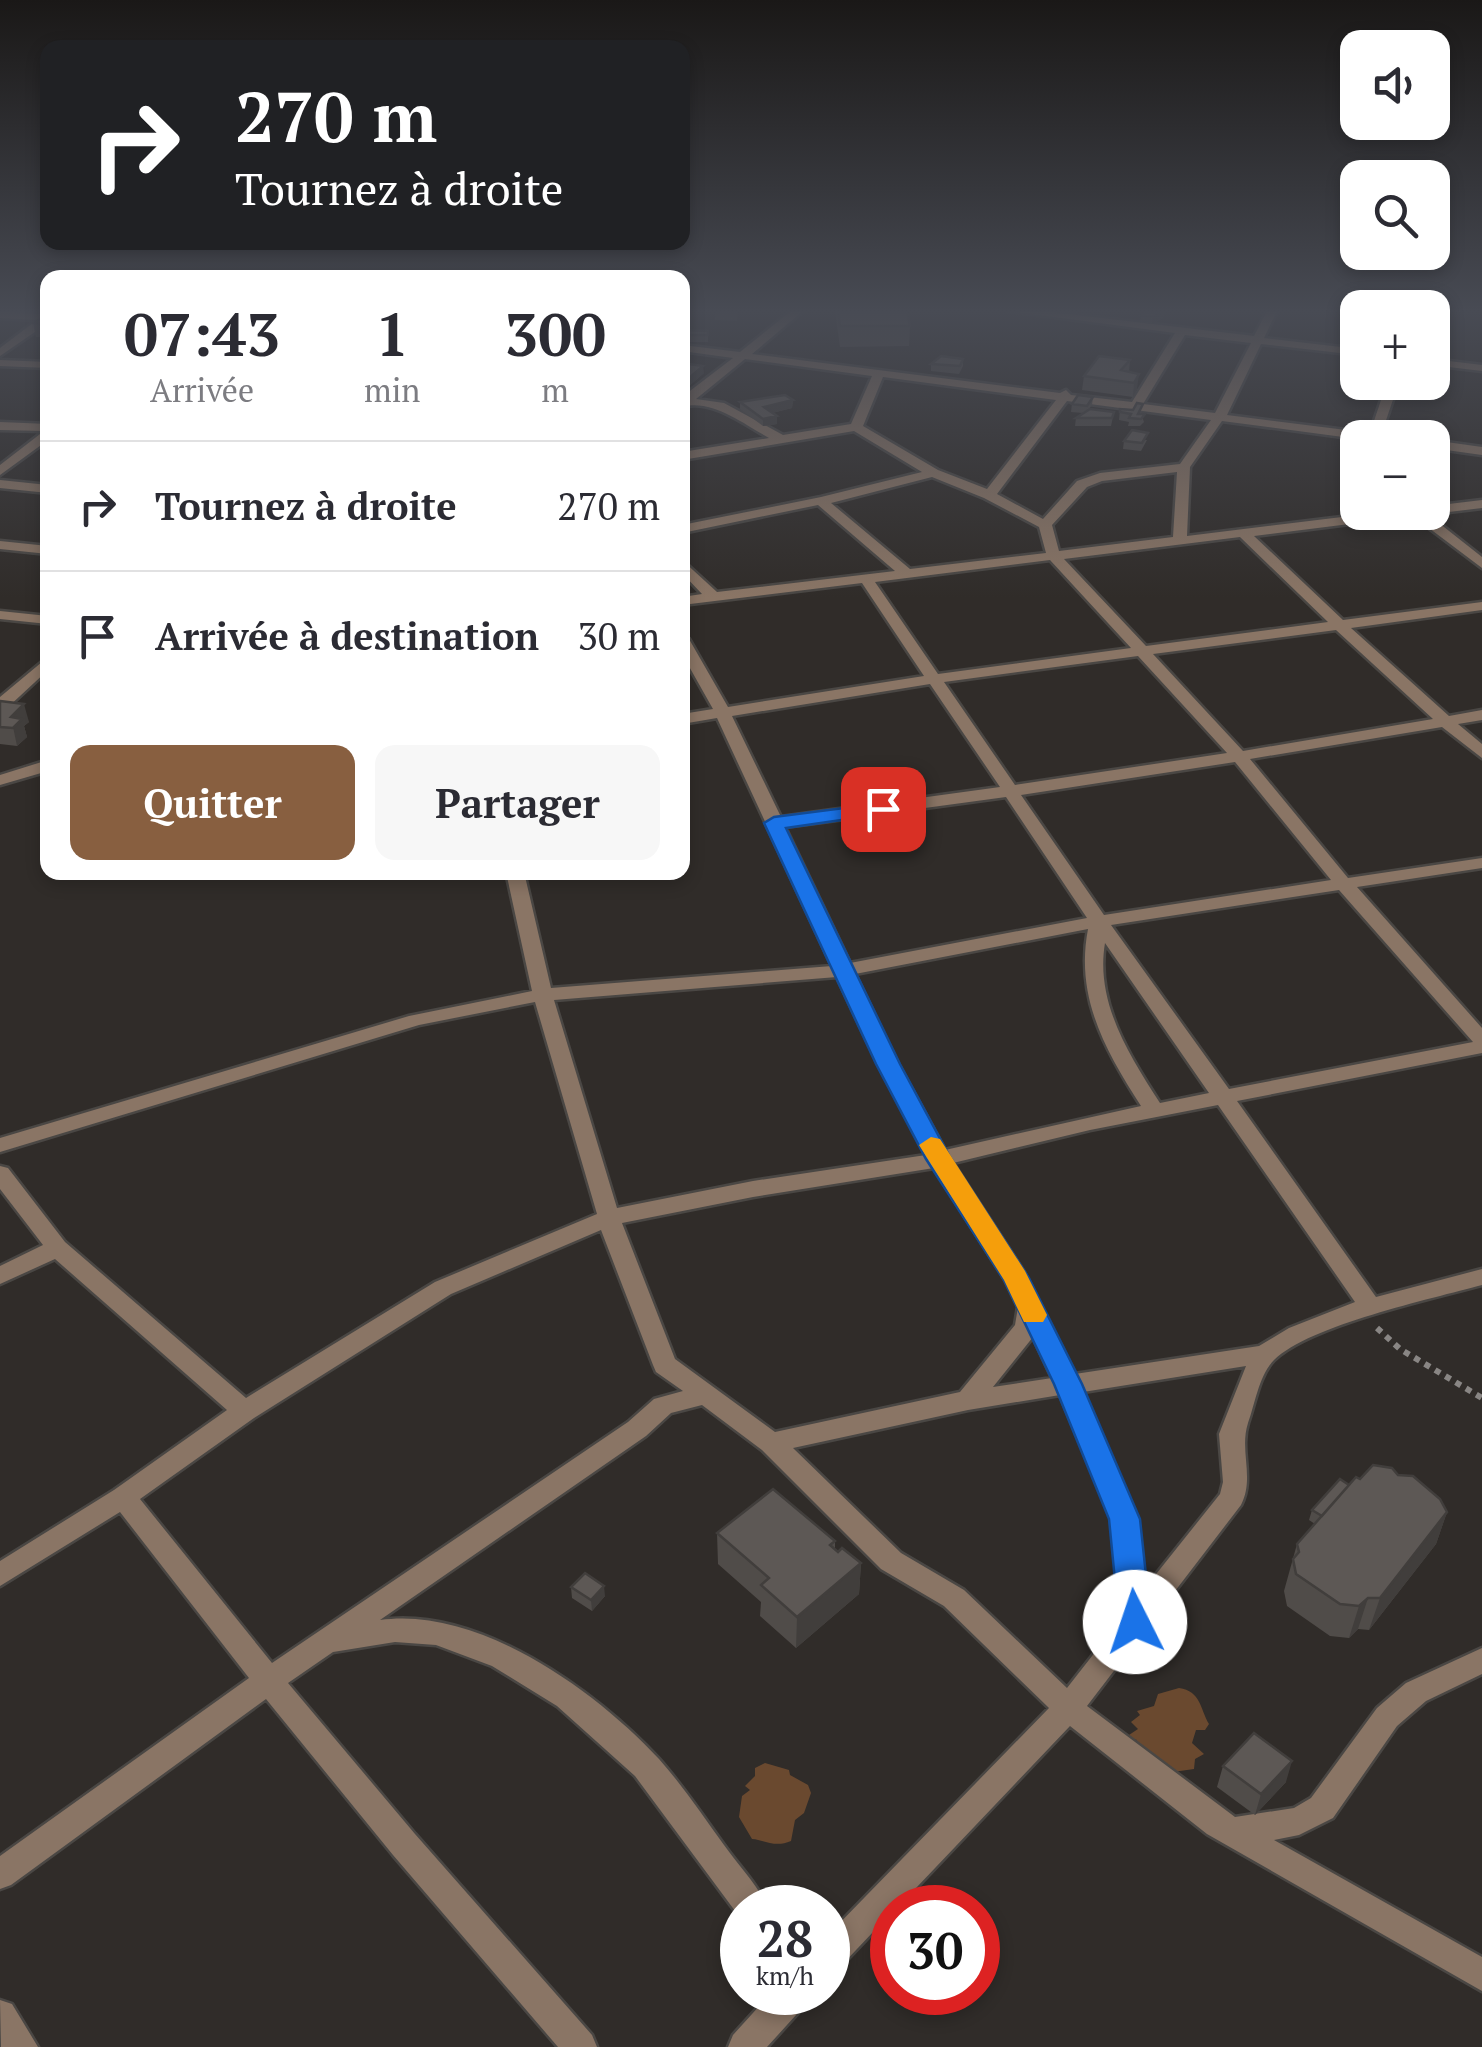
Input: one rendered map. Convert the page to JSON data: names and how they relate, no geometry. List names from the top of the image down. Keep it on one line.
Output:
{"page":{"map_buttons":["+","−"],"turn":["270 m","Tournez à droite"],"eta":["07:43","Arrivée","1","min","300","m"],"list":[{"name":"Tournez à droite","value":"270 m"},{"name":"Arrivée à destination","value":"30 m"}],"buttons":["Quitter","Partager"],"speed":"28 km/h","limit":"30"}}
